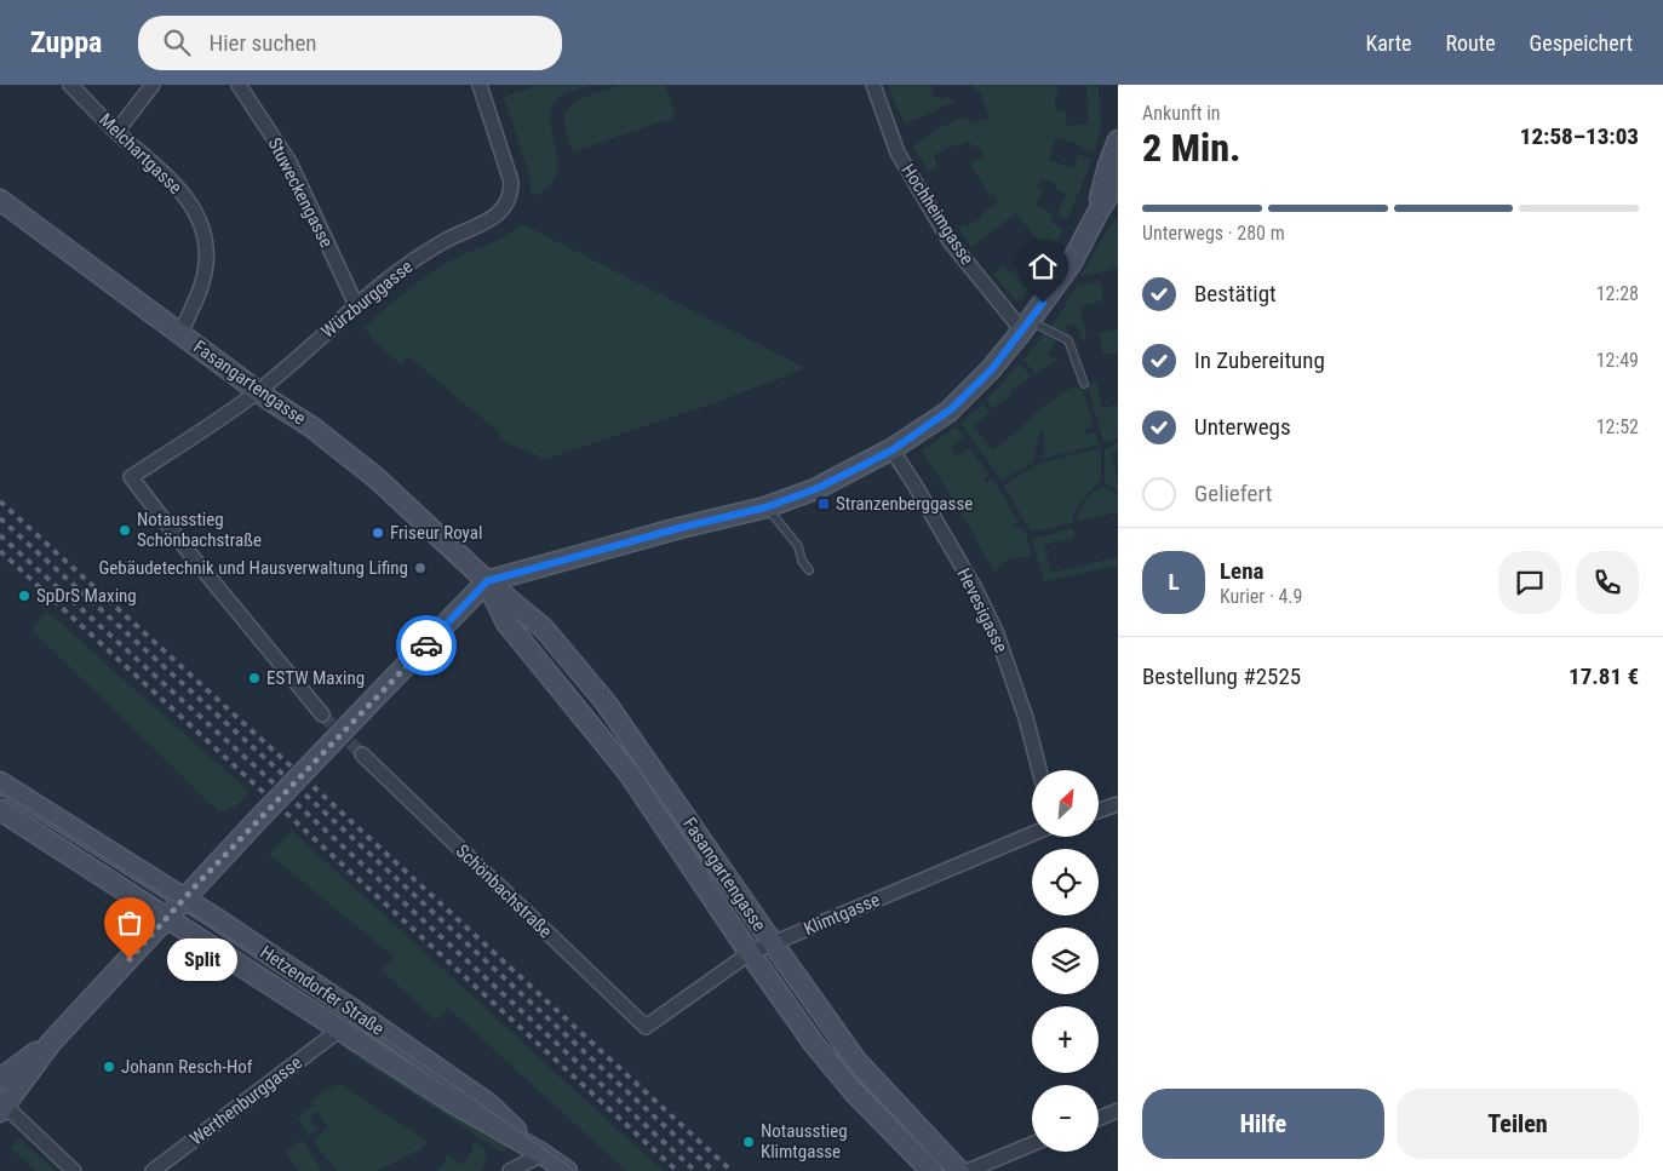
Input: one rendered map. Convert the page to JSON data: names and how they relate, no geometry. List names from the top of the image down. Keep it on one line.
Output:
{"streets":{"main road":["Fasangartengasse","Hetzendorfer Straße"],"street":["Melchartgasse","Stuweckengasse","Hochheimgasse","Würzburggasse","Hevesigasse","Schönbachstraße","Klimtgasse","Werthenburggasse"]},"crossings":[["Melchartgasse","Fasangartengasse"],["Stuweckengasse","Würzburggasse"],["Würzburggasse","Fasangartengasse"],["Fasangartengasse","Klimtgasse"],["Schönbachstraße","Klimtgasse"],["Hetzendorfer Straße","Werthenburggasse"]],"places":{"transit":["Stranzenberggasse"],"other":["Notausstieg Schönbachstraße","Friseur Royal","Gebäudetechnik und Hausverwaltung Lifing","SpDrS Maxing","ESTW Maxing","Split","Johann Resch-Hof","Notausstieg Klimtgasse"]},"north":"top right","page":{"header":"Zuppa","search":"Hier suchen","nav":["Karte","Route","Gespeichert"],"heading":["2 Min.","Ankunft in","12:58–13:03"],"panel":["Lena","Kurier · 4.9","Bestellung #2525","17.81 €"],"bar":"Unterwegs · 280 m","list":[["Bestätigt","12:28"],["In Zubereitung","12:49"],["Unterwegs","12:52"],"Geliefert"],"round":"L","map_buttons":["+","−"],"bubble":"Split","buttons":["Hilfe","Teilen"]}}
